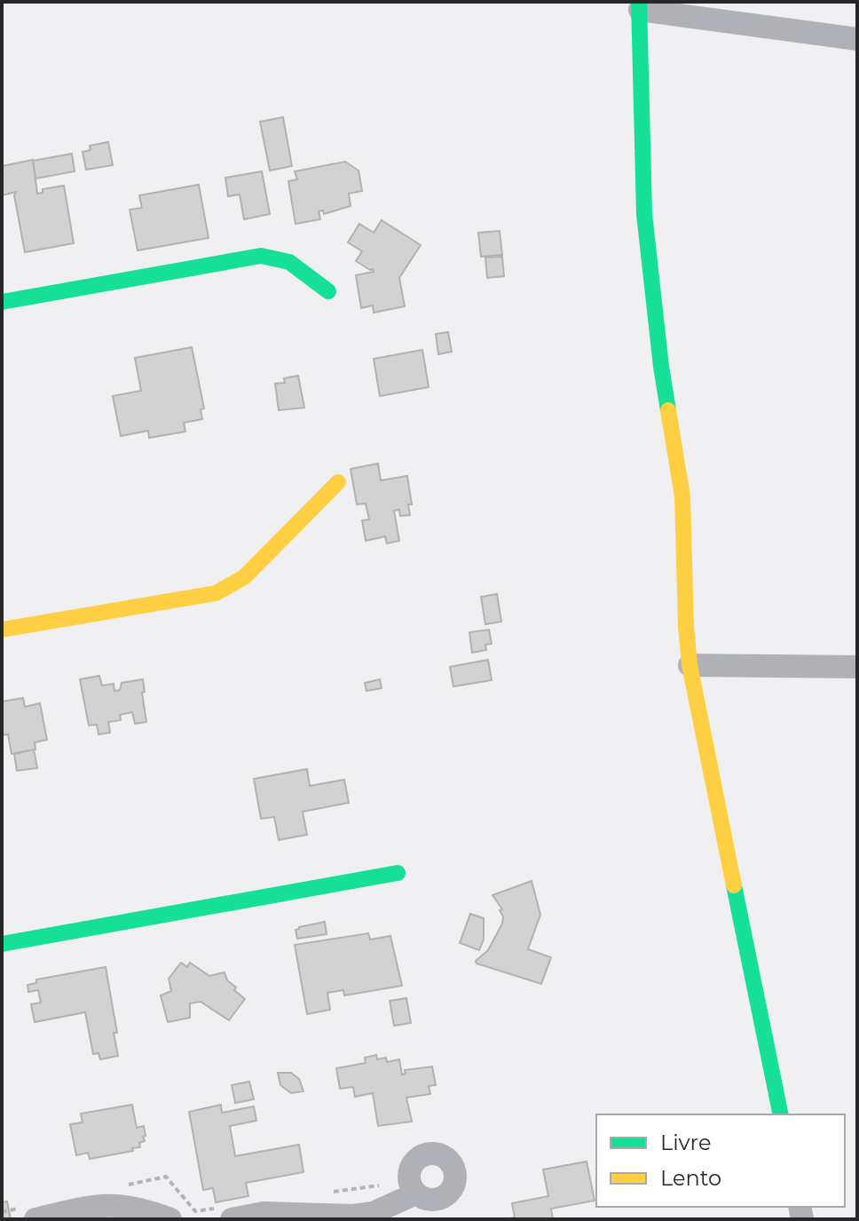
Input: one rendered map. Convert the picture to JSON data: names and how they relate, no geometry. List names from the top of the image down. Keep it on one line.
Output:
{"legend":["Livre","Lento"]}
